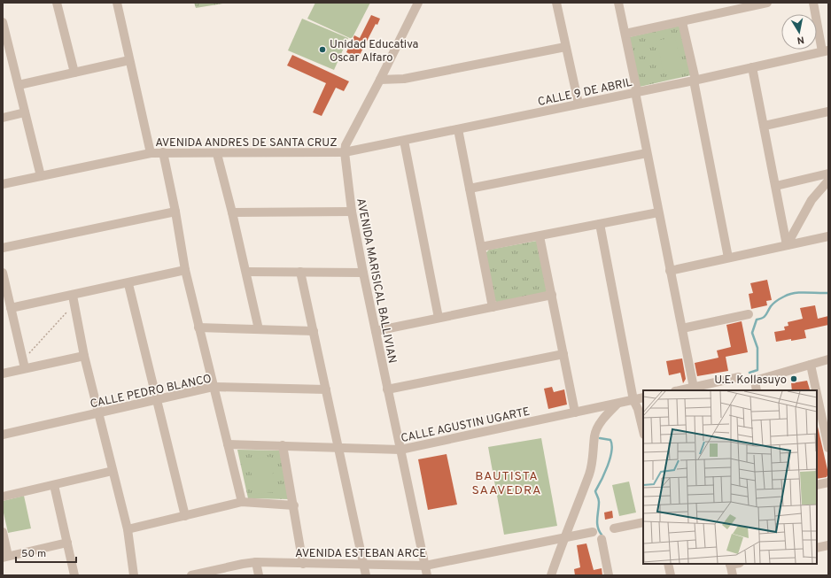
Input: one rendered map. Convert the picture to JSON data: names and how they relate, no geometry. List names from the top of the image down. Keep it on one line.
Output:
{"streets":{"street":["CALLE 9 DE ABRIL","AVENIDA ANDRES DE SANTA CRUZ","AVENIDA MARISICAL BALLIVIAN","CALLE PEDRO BLANCO","CALLE AGUSTIN UGARTE","AVENIDA ESTEBAN ARCE"]},"crossings":[["CALLE 9 DE ABRIL","AVENIDA ANDRES DE SANTA CRUZ"],["CALLE 9 DE ABRIL","AVENIDA MARISICAL BALLIVIAN"],["AVENIDA ANDRES DE SANTA CRUZ","AVENIDA MARISICAL BALLIVIAN"],["AVENIDA MARISICAL BALLIVIAN","CALLE AGUSTIN UGARTE"],["AVENIDA MARISICAL BALLIVIAN","AVENIDA ESTEBAN ARCE"]],"districts":["BAUTISTA SAAVEDRA"],"places":["Unidad Educativa Oscar Alfaro","U.E. Kollasuyo"],"scale_bar":"50 m","north":"bottom"}
